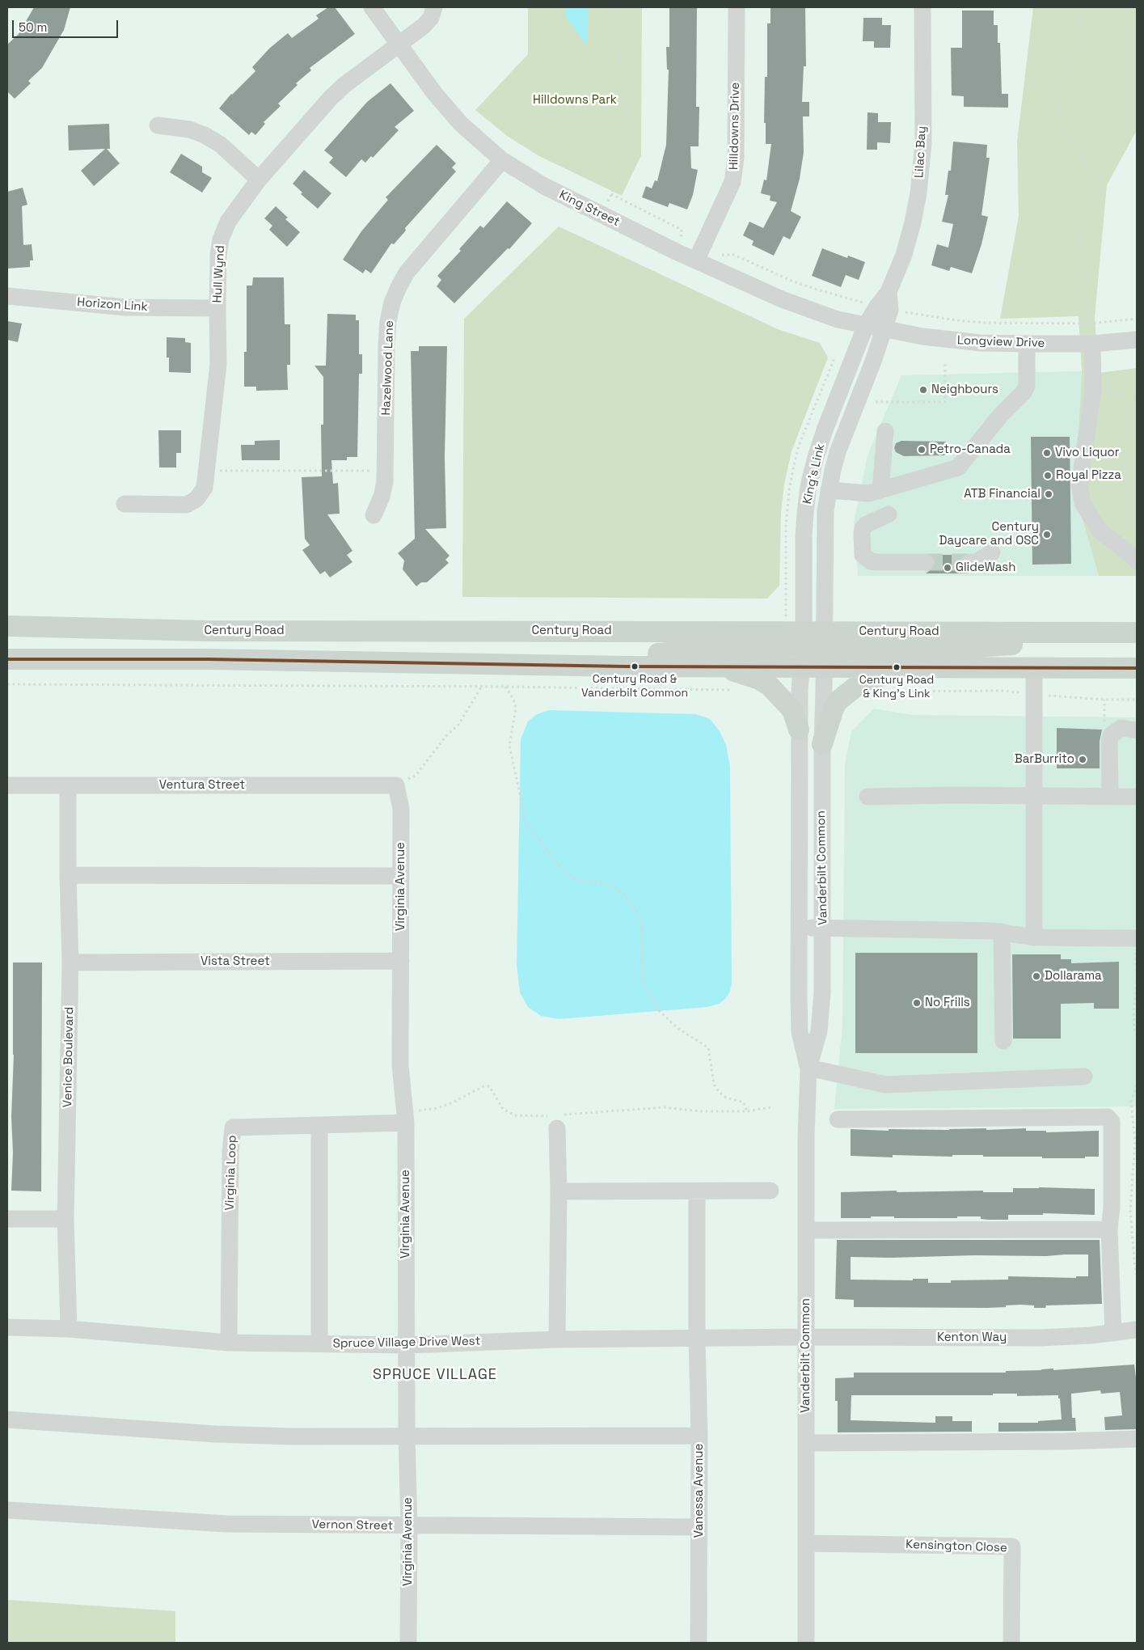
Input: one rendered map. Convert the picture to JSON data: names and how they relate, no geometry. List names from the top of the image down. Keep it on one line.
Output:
{"streets":{"main road":["Century Road"],"street":["Hilldowns Drive","Lilac Bay","King Street","Hull Wynd","Horizon Link","Longview Drive","Hazelwood Lane","King's Link","Ventura Street","Vanderbilt Common","Virginia Avenue","Vista Street","Venice Boulevard","Virginia Loop","Kenton Way","Spruce Village Drive West","Vanessa Avenue","Vernon Street","Kensington Close"]},"crossings":[["Hilldowns Drive","King Street"],["Lilac Bay","King Street"],["Lilac Bay","Longview Drive"],["Lilac Bay","King's Link"],["King Street","Hull Wynd"],["King Street","Longview Drive"],["King Street","Hazelwood Lane"],["King Street","King's Link"],["Hull Wynd","Horizon Link"],["Longview Drive","King's Link"],["King's Link","Century Road"],["King's Link","Vanderbilt Common"],["Century Road","Vanderbilt Common"],["Ventura Street","Virginia Avenue"],["Ventura Street","Venice Boulevard"],["Vanderbilt Common","Kenton Way"],["Vanderbilt Common","Spruce Village Drive West"],["Vanderbilt Common","Kensington Close"],["Virginia Avenue","Vista Street"],["Virginia Avenue","Virginia Loop"],["Virginia Avenue","Spruce Village Drive West"],["Virginia Avenue","Vernon Street"],["Vista Street","Venice Boulevard"],["Venice Boulevard","Spruce Village Drive West"],["Virginia Loop","Spruce Village Drive West"],["Kenton Way","Spruce Village Drive West"],["Spruce Village Drive West","Vanessa Avenue"],["Vanessa Avenue","Vernon Street"]],"districts":["SPRUCE VILLAGE"],"parks":["Hilldowns Park"],"places":["Neighbours","Petro-Canada","Vivo Liquor","Royal Pizza","ATB Financial","Century Daycare and OSC","GlideWash","Century Road & Vanderbilt Common","Century Road & King's Link","BarBurrito","Dollarama","No Frills"],"scale_bar":"50 m"}
